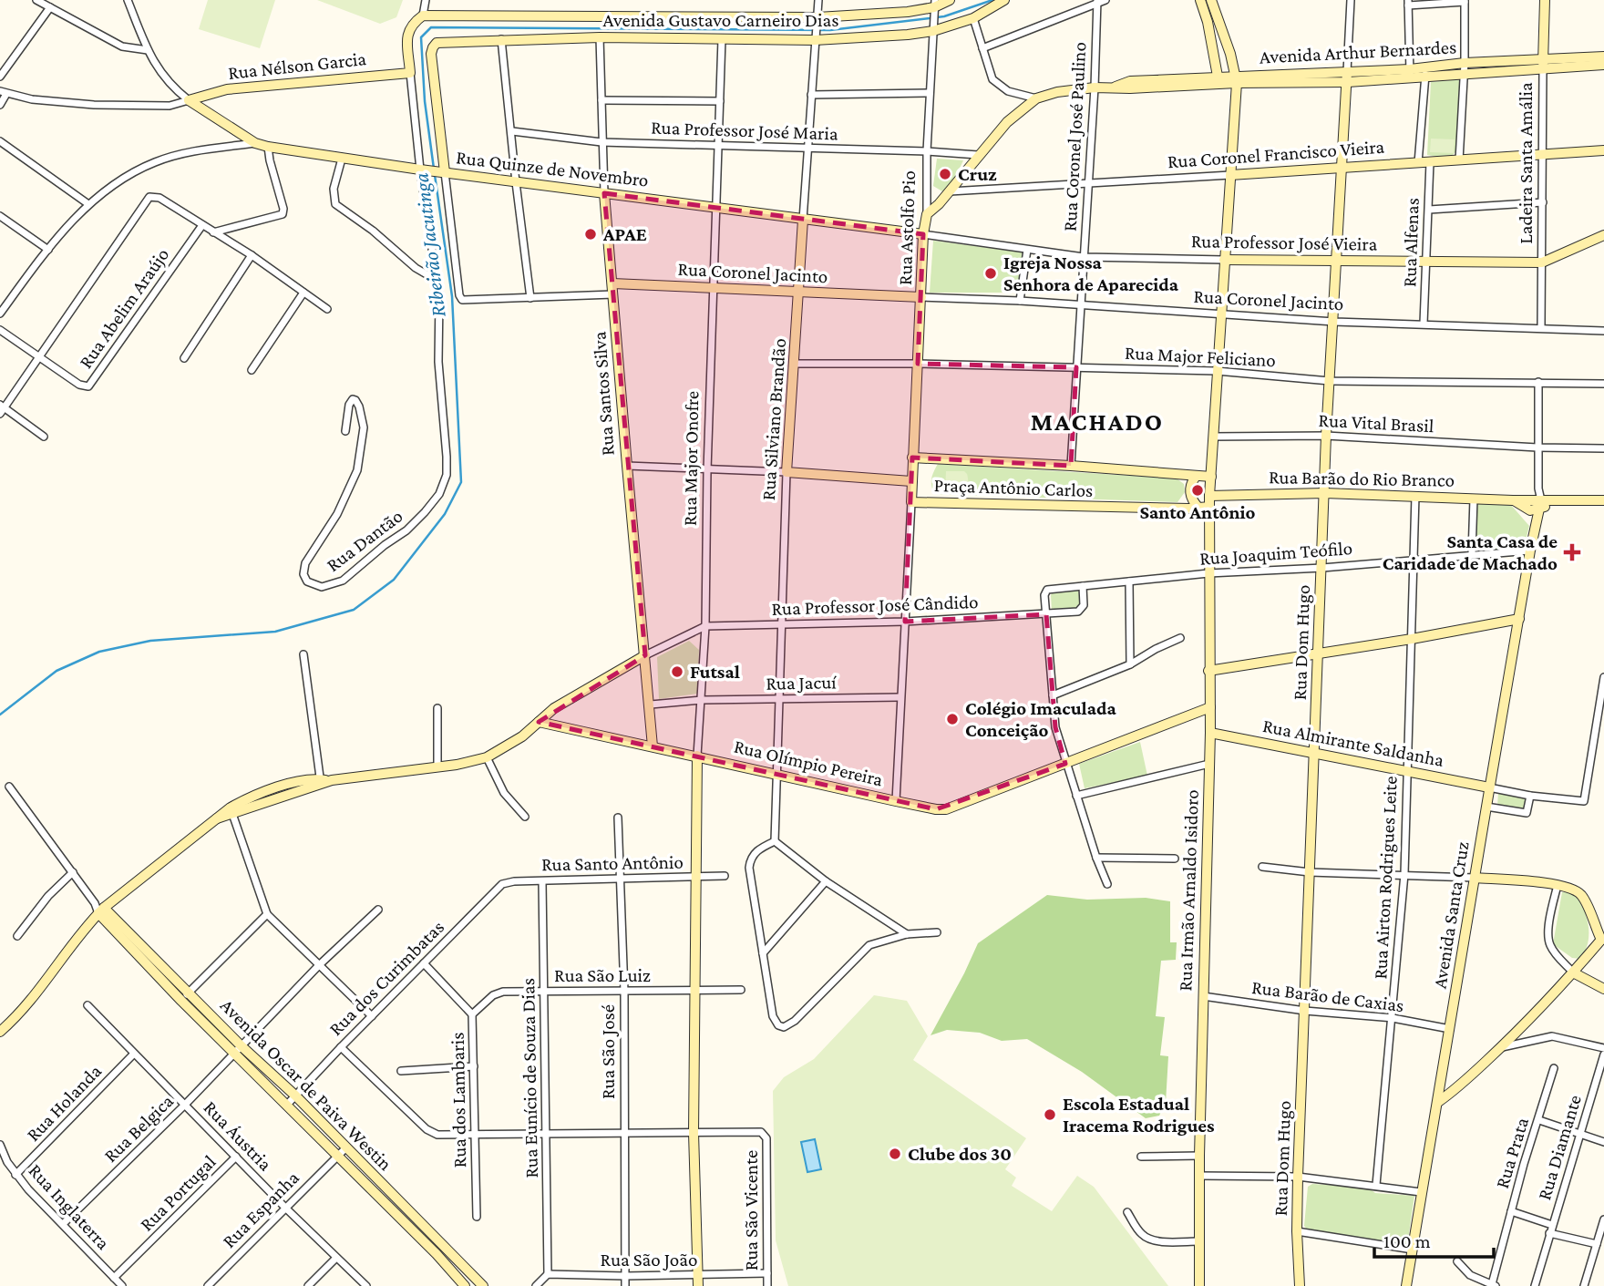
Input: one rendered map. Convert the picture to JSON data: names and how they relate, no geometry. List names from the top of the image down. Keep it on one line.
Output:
{"streets":{"street":["Avenida Gustavo Carneiro Dias","Avenida Arthur Bernardes","Rua Nélson Garcia","Rua Professor José Maria","Rua Coronel José Paulino","Rua Coronel Francisco Vieira","Ladeira Santa Amália","Rua Quinze de Novembro","Rua Astolfo Pio","Rua Professor José Vieira","Rua Alfenas","Rua Coronel Jacinto","Rua Abelim Araújo","Rua Major Feliciano","Rua Santos Silva","Rua Silviano Brandão","Rua Vital Brasil","Rua Major Onofre","Rua Barão do Rio Branco","Praça Antônio Carlos","Rua Dantão","Rua Joaquim Teófilo","Rua Professor José Cândido","Rua Dom Hugo","Rua Jacuí","Rua Almirante Saldanha","Rua Olímpio Pereira","Rua Santo Antônio","Rua Airton Rodrigues Leite","Rua Irmão Arnaldo Isidoro","Avenida Santa Cruz","Rua São Luiz","Rua dos Curimbatas","Rua Barão de Caxias","Rua São José","Rua Eunício de Souza Dias","Avenida Oscar de Paiva Westin","Rua dos Lambaris","Rua Holanda","Rua Belgica","Rua Áustria","Rua Diamante","Rua Prata","Rua Portugal","Rua Inglaterra","Rua Espanha","Rua São Vicente","Rua São João"]},"crossings":[["Avenida Gustavo Carneiro Dias","Rua Quinze de Novembro"],["Avenida Gustavo Carneiro Dias","Rua Astolfo Pio"],["Avenida Gustavo Carneiro Dias","Rua Santos Silva"],["Avenida Gustavo Carneiro Dias","Rua Silviano Brandão"],["Avenida Gustavo Carneiro Dias","Rua Major Onofre"],["Avenida Arthur Bernardes","Rua Professor José Maria"],["Avenida Arthur Bernardes","Rua Coronel José Paulino"],["Avenida Arthur Bernardes","Rua Coronel Francisco Vieira"],["Avenida Arthur Bernardes","Ladeira Santa Amália"],["Avenida Arthur Bernardes","Rua Astolfo Pio"],["Avenida Arthur Bernardes","Rua Dom Hugo"],["Rua Nélson Garcia","Rua Quinze de Novembro"],["Rua Professor José Maria","Rua Astolfo Pio"],["Rua Professor José Maria","Rua Santos Silva"],["Rua Professor José Maria","Rua Silviano Brandão"],["Rua Professor José Maria","Rua Major Onofre"],["Rua Coronel José Paulino","Rua Coronel Francisco Vieira"],["Rua Coronel José Paulino","Rua Professor José Vieira"],["Rua Coronel José Paulino","Rua Coronel Jacinto"],["Rua Coronel José Paulino","Rua Major Feliciano"],["Rua Coronel José Paulino","Praça Antônio Carlos"],["Rua Coronel Francisco Vieira","Ladeira Santa Amália"],["Rua Coronel Francisco Vieira","Rua Alfenas"],["Rua Coronel Francisco Vieira","Rua Dom Hugo"],["Ladeira Santa Amália","Rua Professor José Vieira"],["Ladeira Santa Amália","Rua Coronel Jacinto"],["Rua Quinze de Novembro","Rua Astolfo Pio"],["Rua Quinze de Novembro","Rua Professor José Vieira"],["Rua Quinze de Novembro","Rua Santos Silva"],["Rua Quinze de Novembro","Rua Silviano Brandão"],["Rua Quinze de Novembro","Rua Major Onofre"],["Rua Astolfo Pio","Rua Professor José Vieira"],["Rua Astolfo Pio","Rua Coronel Jacinto"],["Rua Astolfo Pio","Rua Major Feliciano"],["Rua Astolfo Pio","Praça Antônio Carlos"],["Rua Professor José Vieira","Rua Alfenas"],["Rua Professor José Vieira","Rua Dom Hugo"],["Rua Alfenas","Rua Coronel Jacinto"],["Rua Coronel Jacinto","Rua Santos Silva"],["Rua Coronel Jacinto","Rua Silviano Brandão"],["Rua Coronel Jacinto","Rua Major Onofre"],["Rua Coronel Jacinto","Rua Dom Hugo"],["Rua Major Feliciano","Rua Silviano Brandão"],["Rua Major Feliciano","Rua Dom Hugo"],["Rua Santos Silva","Rua Jacuí"],["Rua Santos Silva","Rua Olímpio Pereira"],["Rua Silviano Brandão","Rua Professor José Cândido"],["Rua Silviano Brandão","Rua Jacuí"],["Rua Silviano Brandão","Rua Olímpio Pereira"],["Rua Vital Brasil","Rua Dom Hugo"],["Rua Major Onofre","Rua Professor José Cândido"],["Rua Major Onofre","Rua Jacuí"],["Rua Major Onofre","Rua Olímpio Pereira"],["Rua Major Onofre","Rua Santo Antônio"],["Rua Major Onofre","Rua São Luiz"],["Rua Major Onofre","Rua São Vicente"],["Rua Major Onofre","Rua São João"],["Rua Barão do Rio Branco","Rua Dom Hugo"],["Rua Barão do Rio Branco","Rua Airton Rodrigues Leite"],["Rua Barão do Rio Branco","Rua Irmão Arnaldo Isidoro"],["Rua Barão do Rio Branco","Avenida Santa Cruz"],["Praça Antônio Carlos","Rua Irmão Arnaldo Isidoro"],["Rua Joaquim Teófilo","Rua Professor José Cândido"],["Rua Joaquim Teófilo","Rua Dom Hugo"],["Rua Joaquim Teófilo","Rua Airton Rodrigues Leite"],["Rua Joaquim Teófilo","Rua Irmão Arnaldo Isidoro"],["Rua Joaquim Teófilo","Avenida Santa Cruz"],["Rua Dom Hugo","Rua Almirante Saldanha"],["Rua Dom Hugo","Rua Barão de Caxias"],["Rua Almirante Saldanha","Rua Airton Rodrigues Leite"],["Rua Almirante Saldanha","Rua Irmão Arnaldo Isidoro"],["Rua Almirante Saldanha","Avenida Santa Cruz"],["Rua Olímpio Pereira","Rua Irmão Arnaldo Isidoro"],["Rua Santo Antônio","Rua dos Curimbatas"],["Rua Santo Antônio","Rua São José"],["Rua Santo Antônio","Rua Eunício de Souza Dias"],["Rua Airton Rodrigues Leite","Rua Barão de Caxias"],["Rua Irmão Arnaldo Isidoro","Rua Barão de Caxias"],["Avenida Santa Cruz","Rua Barão de Caxias"],["Rua São Luiz","Rua São José"],["Rua São Luiz","Rua Eunício de Souza Dias"],["Rua São Luiz","Rua dos Lambaris"],["Rua dos Curimbatas","Avenida Oscar de Paiva Westin"],["Rua dos Curimbatas","Rua dos Lambaris"],["Rua São José","Rua São João"],["Rua Eunício de Souza Dias","Rua São João"],["Avenida Oscar de Paiva Westin","Rua Belgica"],["Avenida Oscar de Paiva Westin","Rua Espanha"],["Rua Holanda","Rua Áustria"],["Rua Holanda","Rua Inglaterra"],["Rua Belgica","Rua Áustria"],["Rua Belgica","Rua Inglaterra"],["Rua Áustria","Rua Portugal"],["Rua Áustria","Rua Espanha"],["Rua Portugal","Rua Inglaterra"],["Rua São Vicente","Rua São João"]],"districts":["MACHADO"],"water":["Ribeirão Jacutinga"],"places":{"other":["Cruz","APAE","Igreja Nossa Senhora de Aparecida","Santo Antônio","Futsal","Colégio Imaculada Conceição","Escola Estadual Iracema Rodrigues","Clube dos 30"],"health":["Santa Casa de Caridade de Machado"]},"scale_bar":"100 m"}
